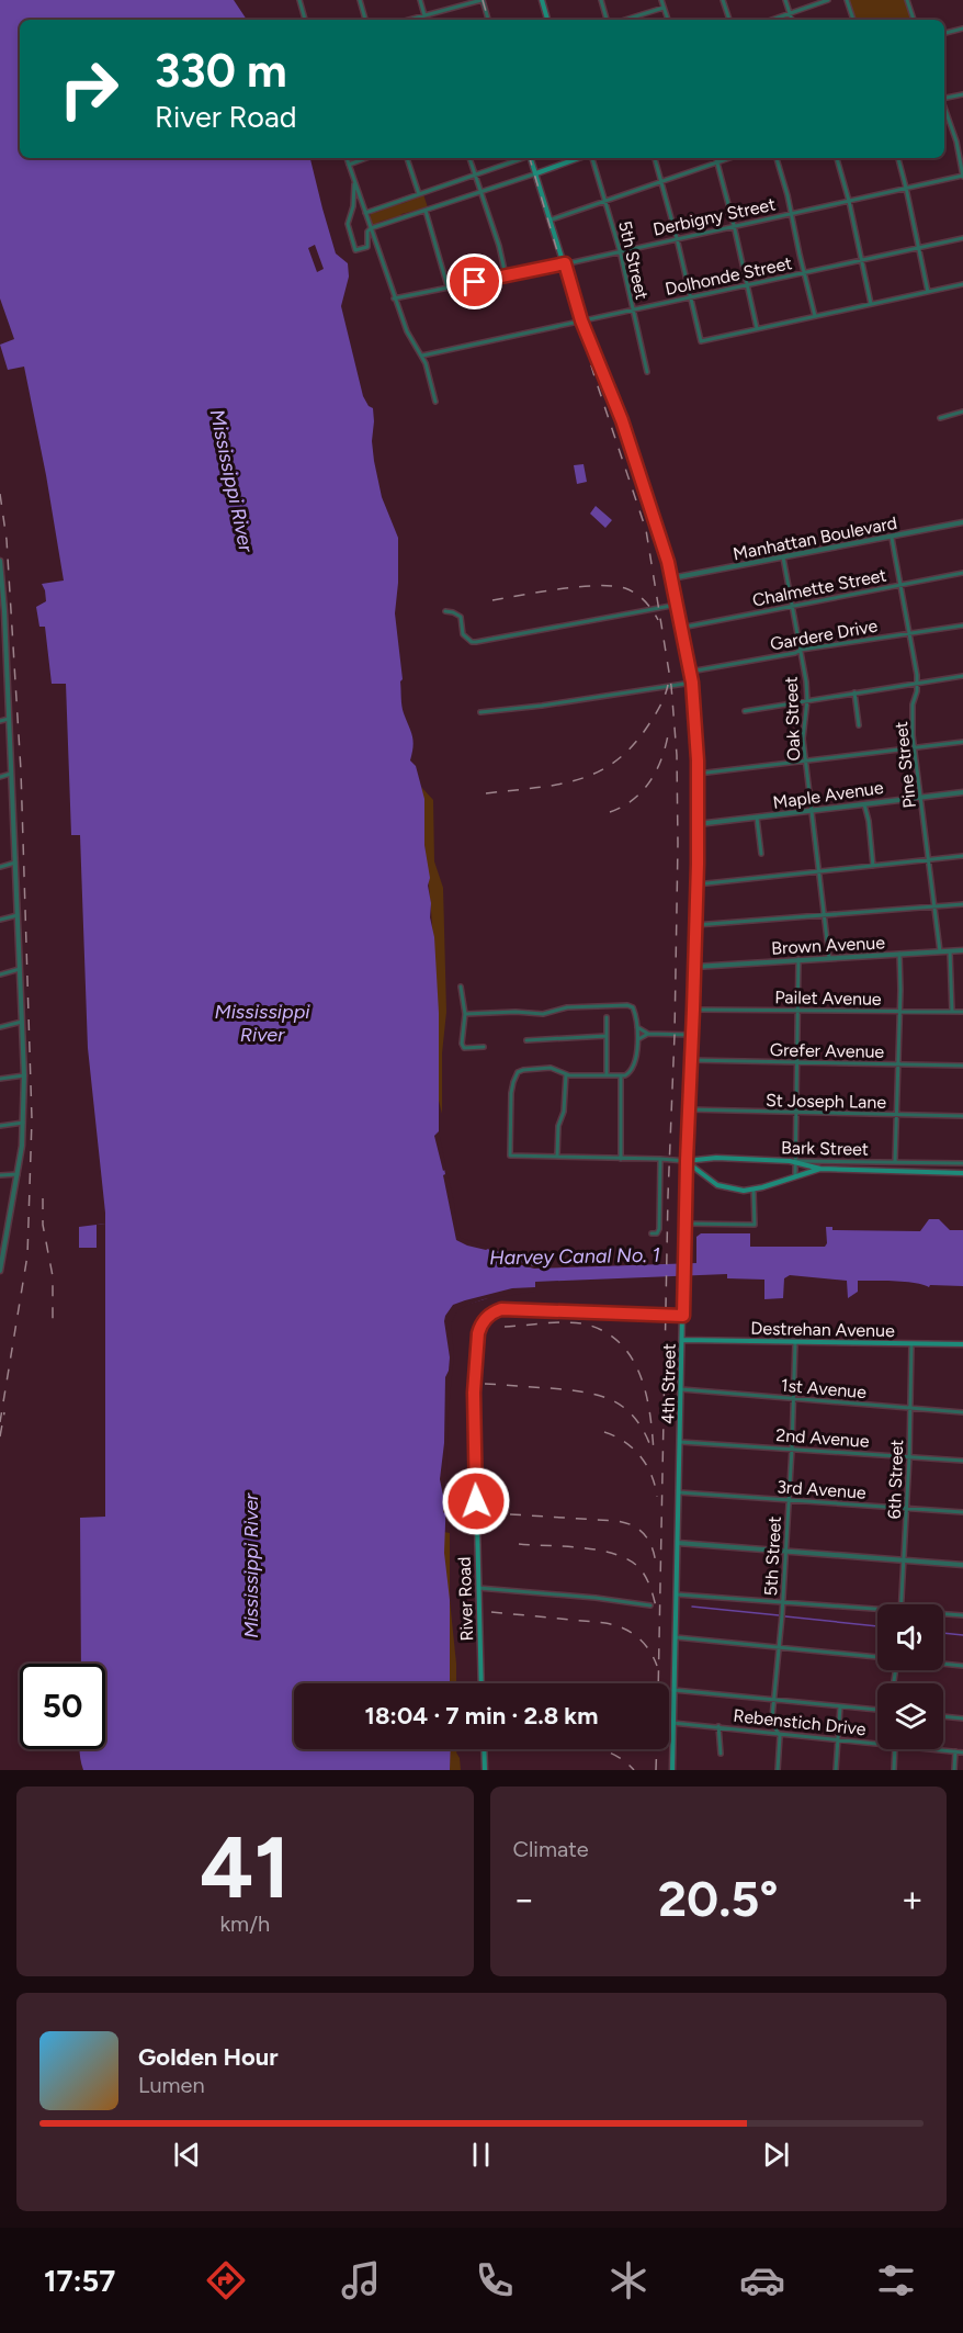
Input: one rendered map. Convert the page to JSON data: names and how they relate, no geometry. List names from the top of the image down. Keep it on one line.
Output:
{"streets":{"main road":["Bark Street","Destrehan Avenue","4th Street","River Road"],"street":["Derbigny Street","5th Street","Dolhonde Street","Manhattan Boulevard","Chalmette Street","Gardere Drive","Oak Street","Pine Street","Maple Avenue","Brown Avenue","Pailet Avenue","Grefer Avenue","St Joseph Lane","1st Avenue","2nd Avenue","6th Street","3rd Avenue","Rebenstich Drive"]},"crossings":[["Derbigny Street","5th Street"],["Derbigny Street","4th Street"],["5th Street","Dolhonde Street"],["5th Street","Destrehan Avenue"],["5th Street","1st Avenue"],["5th Street","2nd Avenue"],["5th Street","3rd Avenue"],["5th Street","Rebenstich Drive"],["Dolhonde Street","4th Street"],["Manhattan Boulevard","Oak Street"],["Manhattan Boulevard","Pine Street"],["Manhattan Boulevard","4th Street"],["Chalmette Street","Oak Street"],["Chalmette Street","Pine Street"],["Chalmette Street","4th Street"],["Gardere Drive","Oak Street"],["Gardere Drive","Pine Street"],["Gardere Drive","4th Street"],["Oak Street","Maple Avenue"],["Oak Street","Brown Avenue"],["Pine Street","Maple Avenue"],["Pine Street","Brown Avenue"],["Maple Avenue","4th Street"],["Brown Avenue","4th Street"],["Pailet Avenue","4th Street"],["Grefer Avenue","4th Street"],["St Joseph Lane","4th Street"],["Bark Street","4th Street"],["Destrehan Avenue","4th Street"],["Destrehan Avenue","6th Street"],["4th Street","1st Avenue"],["4th Street","2nd Avenue"],["4th Street","3rd Avenue"],["4th Street","River Road"],["4th Street","Rebenstich Drive"],["1st Avenue","6th Street"],["2nd Avenue","6th Street"],["6th Street","3rd Avenue"]],"water":["Mississippi River","Harvey Canal No. 1"],"page":{"turn":["330 m","River Road"],"limit":"50","trip":"18:04 · 7 min · 2.8 km","tile":[["41","km/h"],"Climate"],"heat":["−","20.5°","+"],"song":["Golden Hour","Lumen"],"tabs":"17:57"}}
